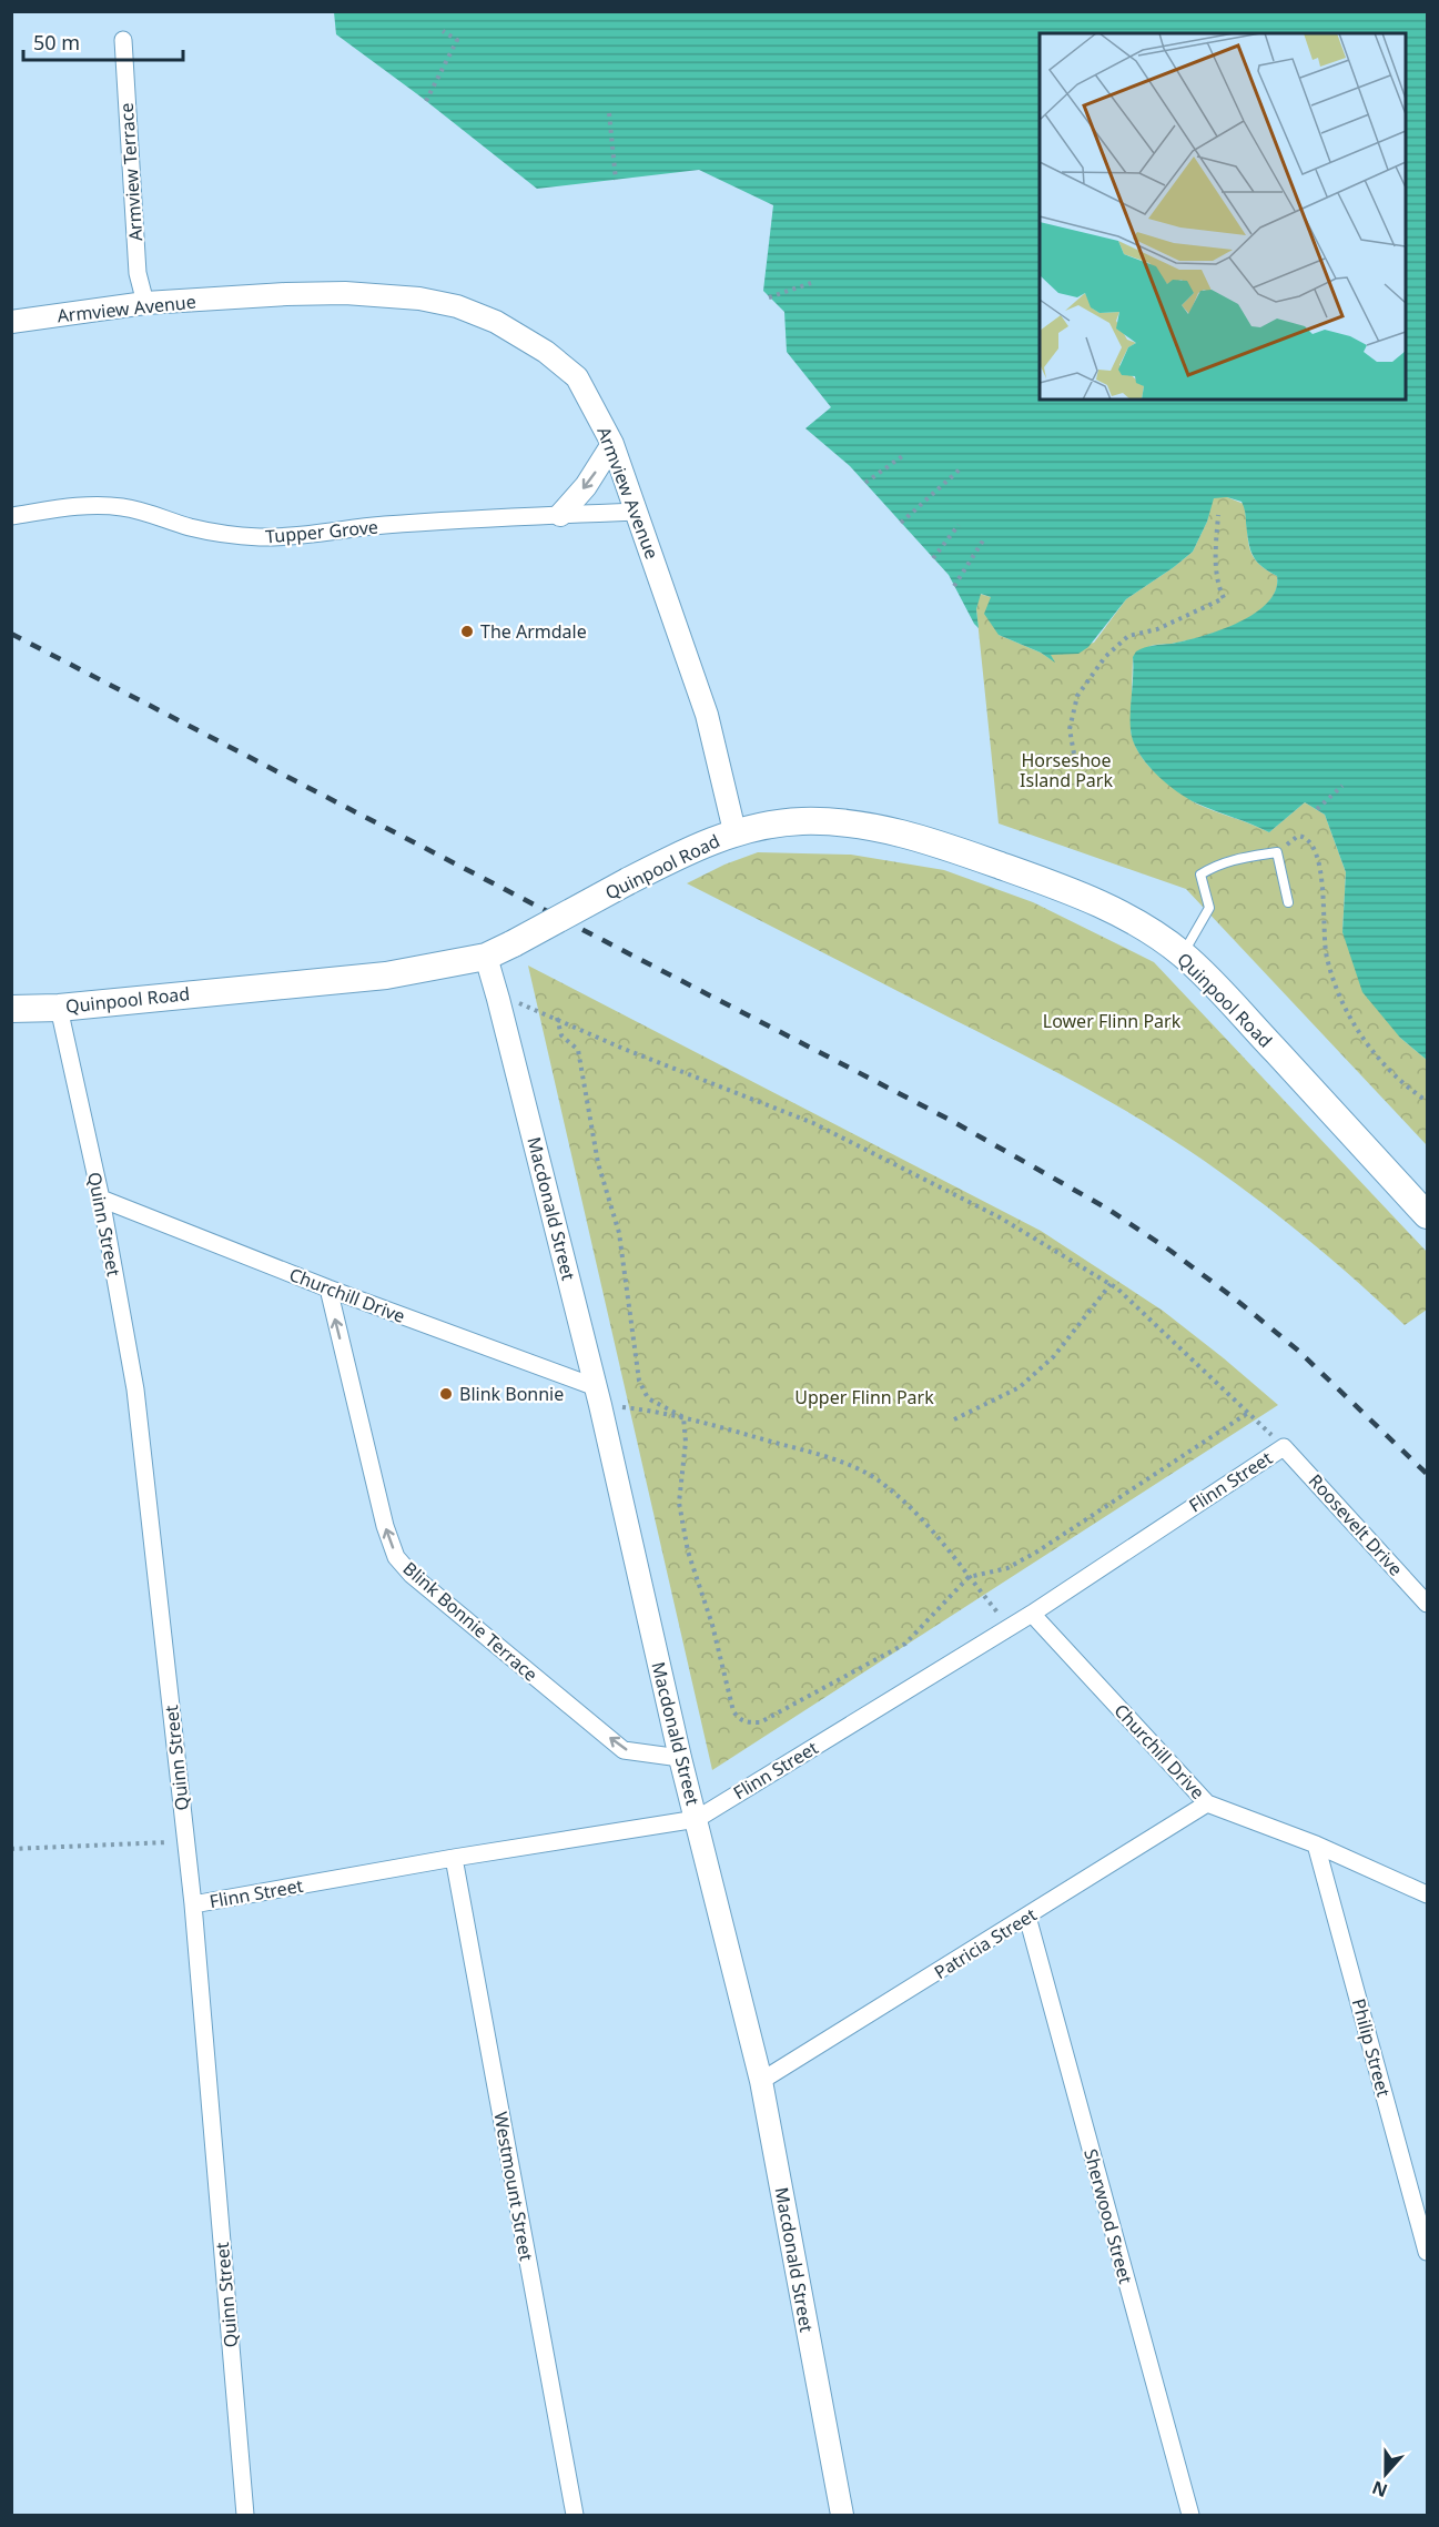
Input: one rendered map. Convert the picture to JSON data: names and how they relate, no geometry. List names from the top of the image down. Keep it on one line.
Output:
{"streets":{"main road":["Quinpool Road"],"street":["Armview Terrace","Armview Avenue","Tupper Grove","Macdonald Street","Quinn Street","Churchill Drive","Flinn Street","Roosevelt Drive","Blink Bonnie Terrace","Patricia Street","Philip Street","Westmount Street","Sherwood Street"]},"crossings":[["Armview Terrace","Armview Avenue"],["Armview Avenue","Tupper Grove"],["Armview Avenue","Quinpool Road"],["Quinpool Road","Macdonald Street"],["Quinpool Road","Quinn Street"],["Macdonald Street","Churchill Drive"],["Macdonald Street","Flinn Street"],["Macdonald Street","Blink Bonnie Terrace"],["Macdonald Street","Patricia Street"],["Quinn Street","Churchill Drive"],["Quinn Street","Flinn Street"],["Churchill Drive","Flinn Street"],["Churchill Drive","Blink Bonnie Terrace"],["Churchill Drive","Patricia Street"],["Churchill Drive","Philip Street"],["Flinn Street","Roosevelt Drive"],["Flinn Street","Westmount Street"],["Patricia Street","Sherwood Street"]],"one_way":["Blink Bonnie Terrace"],"parks":["Horseshoe Island Park","Lower Flinn Park","Upper Flinn Park"],"places":["The Armdale","Blink Bonnie"],"scale_bar":"50 m","north":"bottom"}
